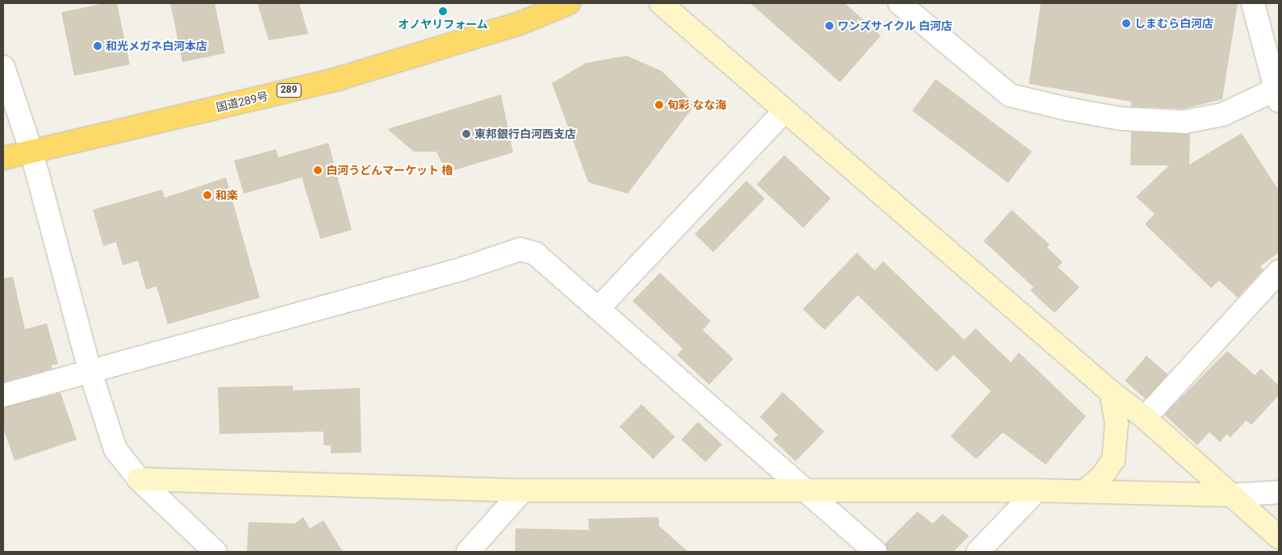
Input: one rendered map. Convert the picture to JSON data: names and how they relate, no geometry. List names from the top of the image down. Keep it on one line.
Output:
{"streets":{"highway":["289","国道289号"]},"places":["オノヤリフォーム","しまむら白河店","ワンズサイクル 白河店","和光メガネ白河本店","旬彩 なな海","東邦銀行白河西支店","白河うどんマーケット 櫓","和楽"]}
